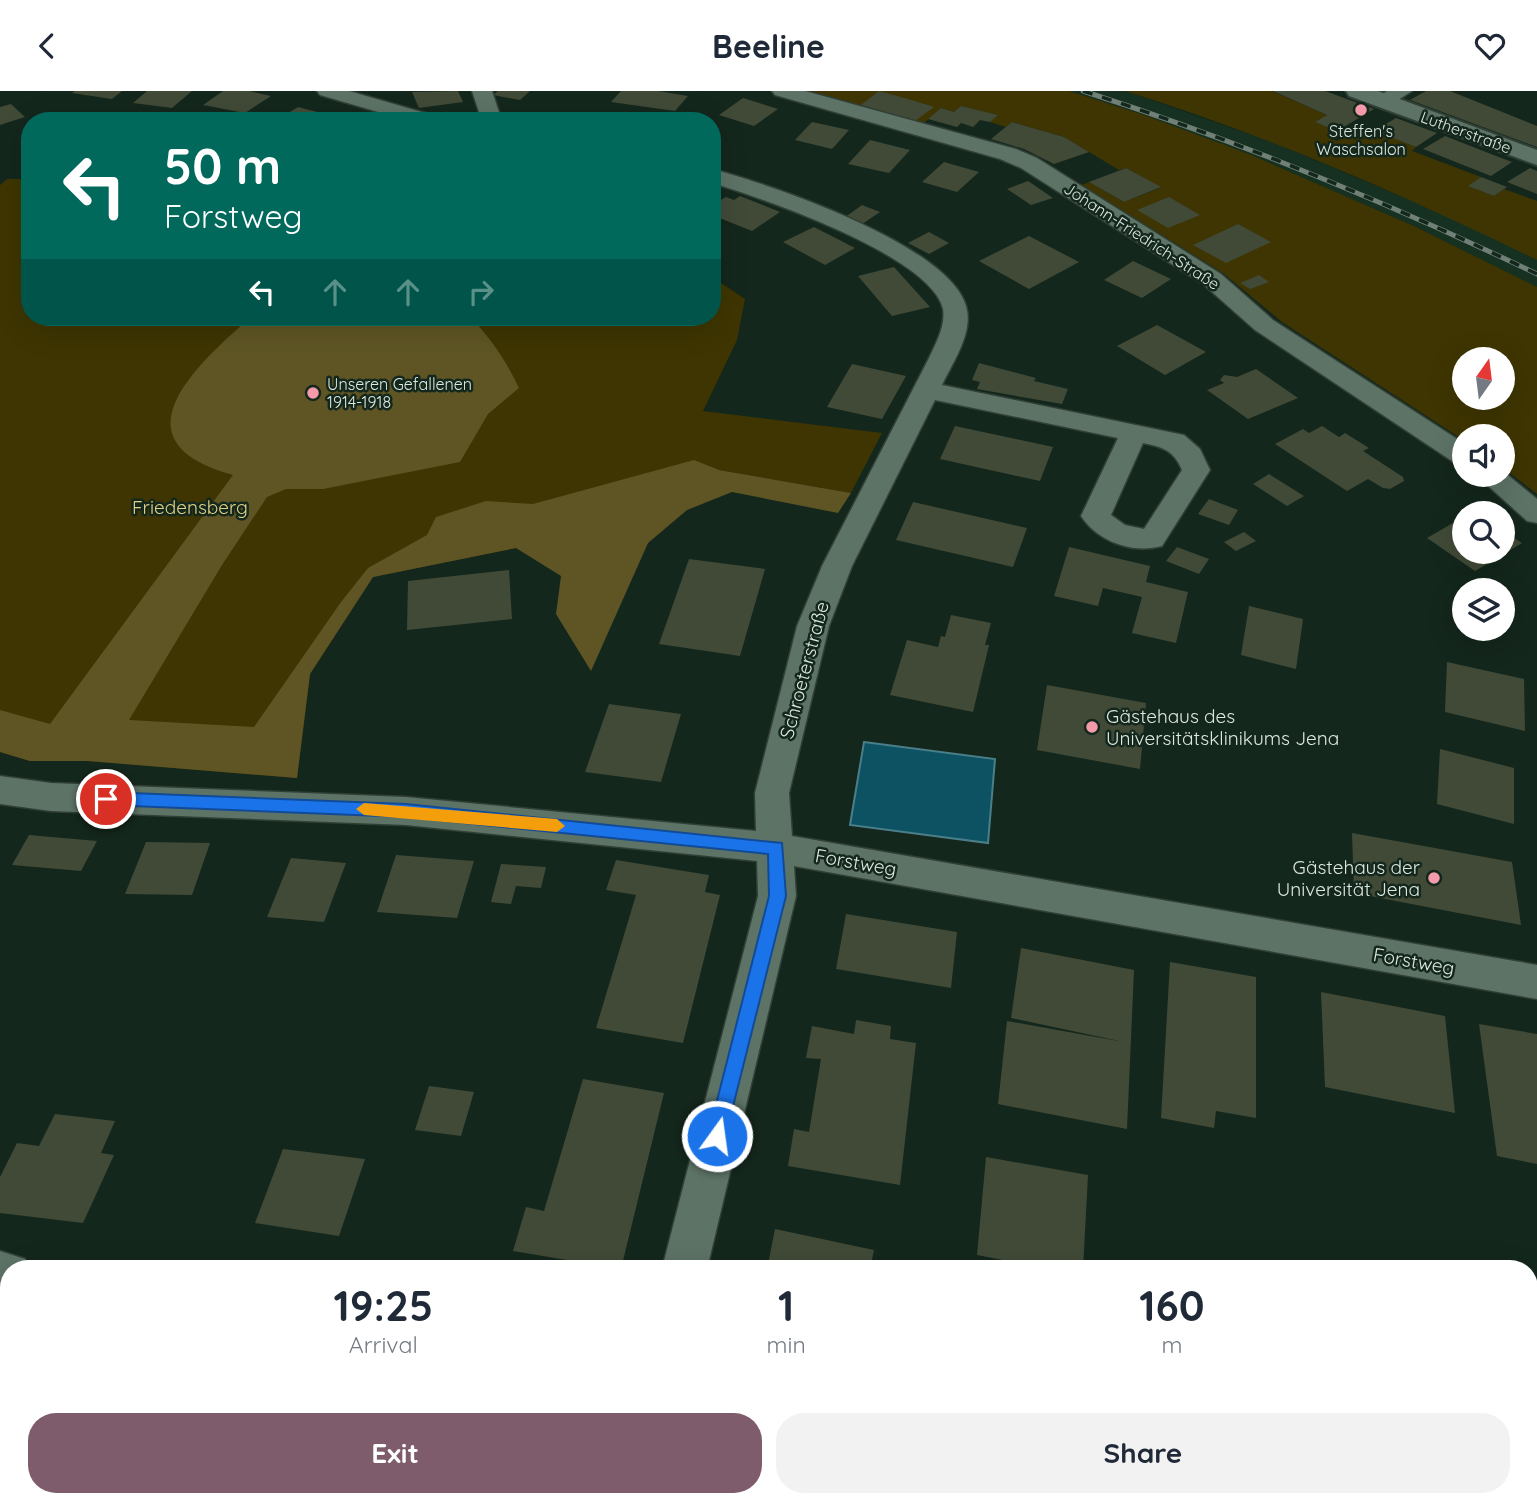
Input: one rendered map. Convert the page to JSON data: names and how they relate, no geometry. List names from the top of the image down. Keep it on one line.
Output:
{"streets":{"street":["Lutherstraße","Johann-Friedrich-Straße","Schroeterstraße","Forstweg"]},"crossings":[["Schroeterstraße","Forstweg"]],"parks":["Friedensberg"],"places":["Steffen's Waschsalon","Unseren Gefallenen 1914-1918","Gästehaus des Universitätsklinikums Jena","Gästehaus der Universität Jena"],"north":"top","page":{"header":"Beeline","turn":["50 m","Forstweg"],"eta":["19:25","Arrival","1","min","160","m"],"buttons":["Exit","Share"]}}
